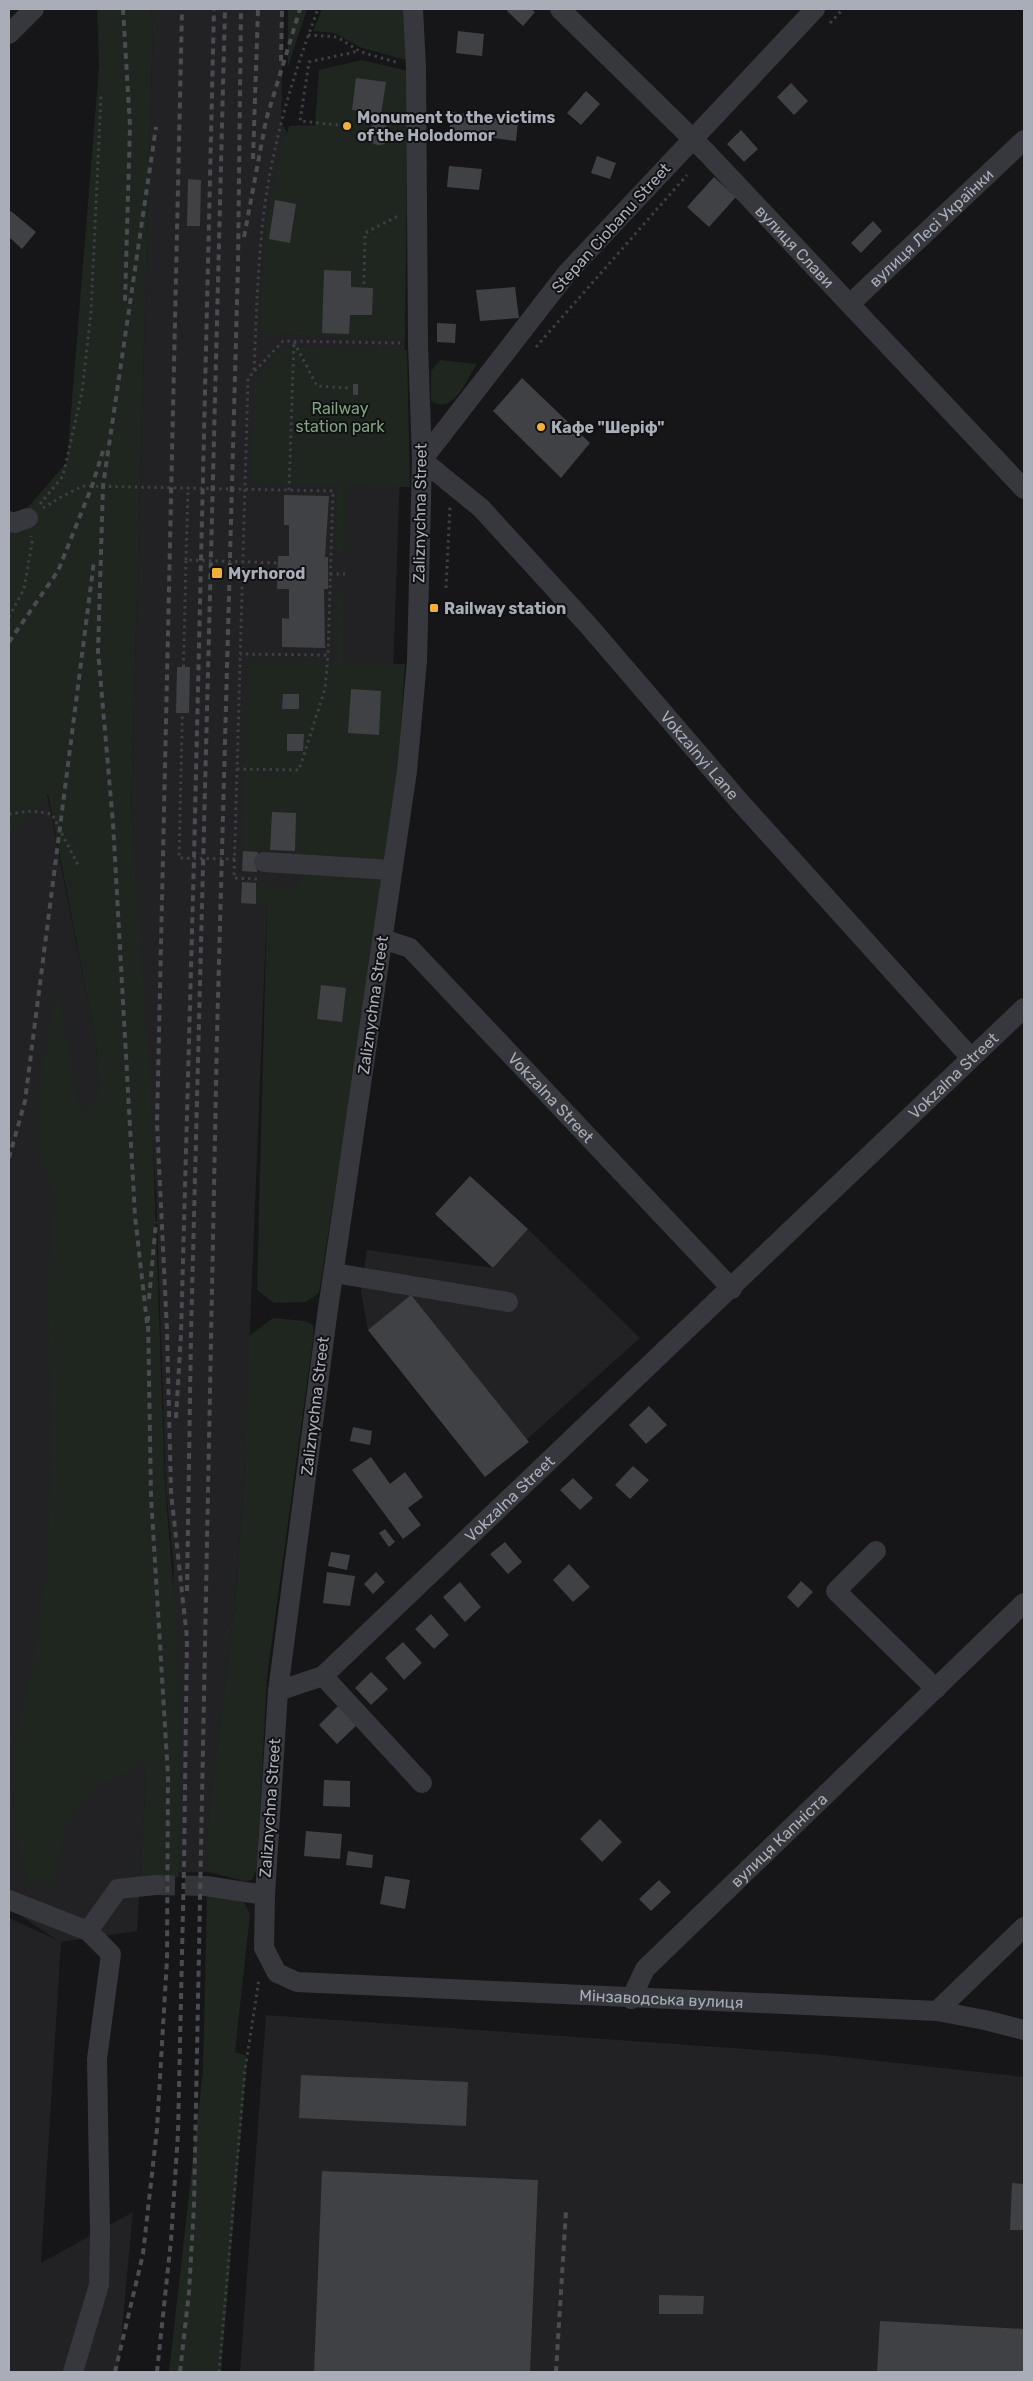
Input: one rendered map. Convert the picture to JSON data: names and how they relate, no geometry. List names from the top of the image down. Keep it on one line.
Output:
{"streets":{"street":["вулиця Лесі Українки","Stepan Ciobanu Street","вулиця Слави","Zaliznychna Street","Vokzalnyi Lane","Vokzalna Street","вулиця Капніста","Мінзаводська вулиця"]},"crossings":[["вулиця Лесі Українки","вулиця Слави"],["Stepan Ciobanu Street","вулиця Слави"],["Stepan Ciobanu Street","Zaliznychna Street"],["Stepan Ciobanu Street","Vokzalnyi Lane"],["Zaliznychna Street","Vokzalnyi Lane"],["Zaliznychna Street","Vokzalna Street"],["Zaliznychna Street","Мінзаводська вулиця"],["Vokzalnyi Lane","Vokzalna Street"],["вулиця Капніста","Мінзаводська вулиця"]],"parks":["Railway station park"],"places":{"other":["Monument to the victims of the Holodomor","Кафе \"Шеріф\""],"transit":["Myrhorod","Railway station"]}}
